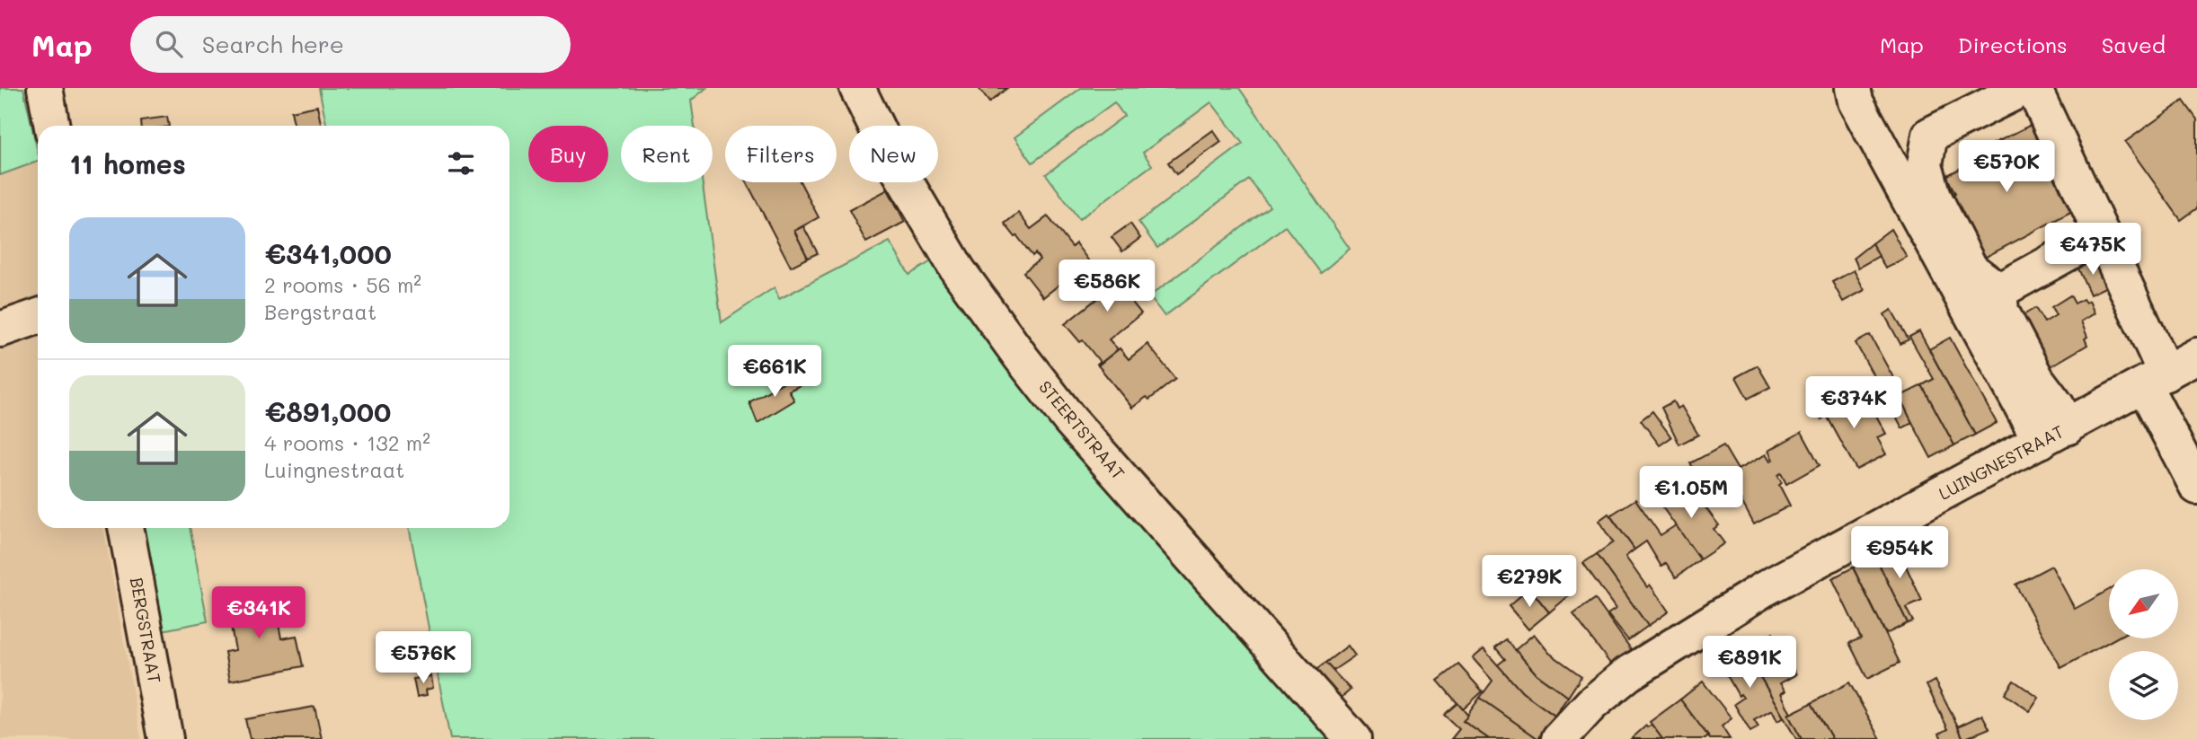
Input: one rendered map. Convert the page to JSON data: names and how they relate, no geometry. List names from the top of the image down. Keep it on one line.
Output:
{"streets":{"street":["STEERTSTRAAT","LUINGNESTRAAT","BERGSTRAAT"]},"north":"bottom left","page":{"header":"Map","search":"Search here","nav":["Map","Directions","Saved"],"chip":["Buy","Rent","Filters","New"],"heading":"11 homes","price":["€570K","€475K","€586K","€661K","€374K","€1.05M","€954K","€279K","€341K","€576K","€891K"],"list":[{"name":"€341,000","note":"2 rooms · 56 m² · Bergstraat"},{"name":"€891,000","note":"4 rooms · 132 m² · Luingnestraat"}]}}
